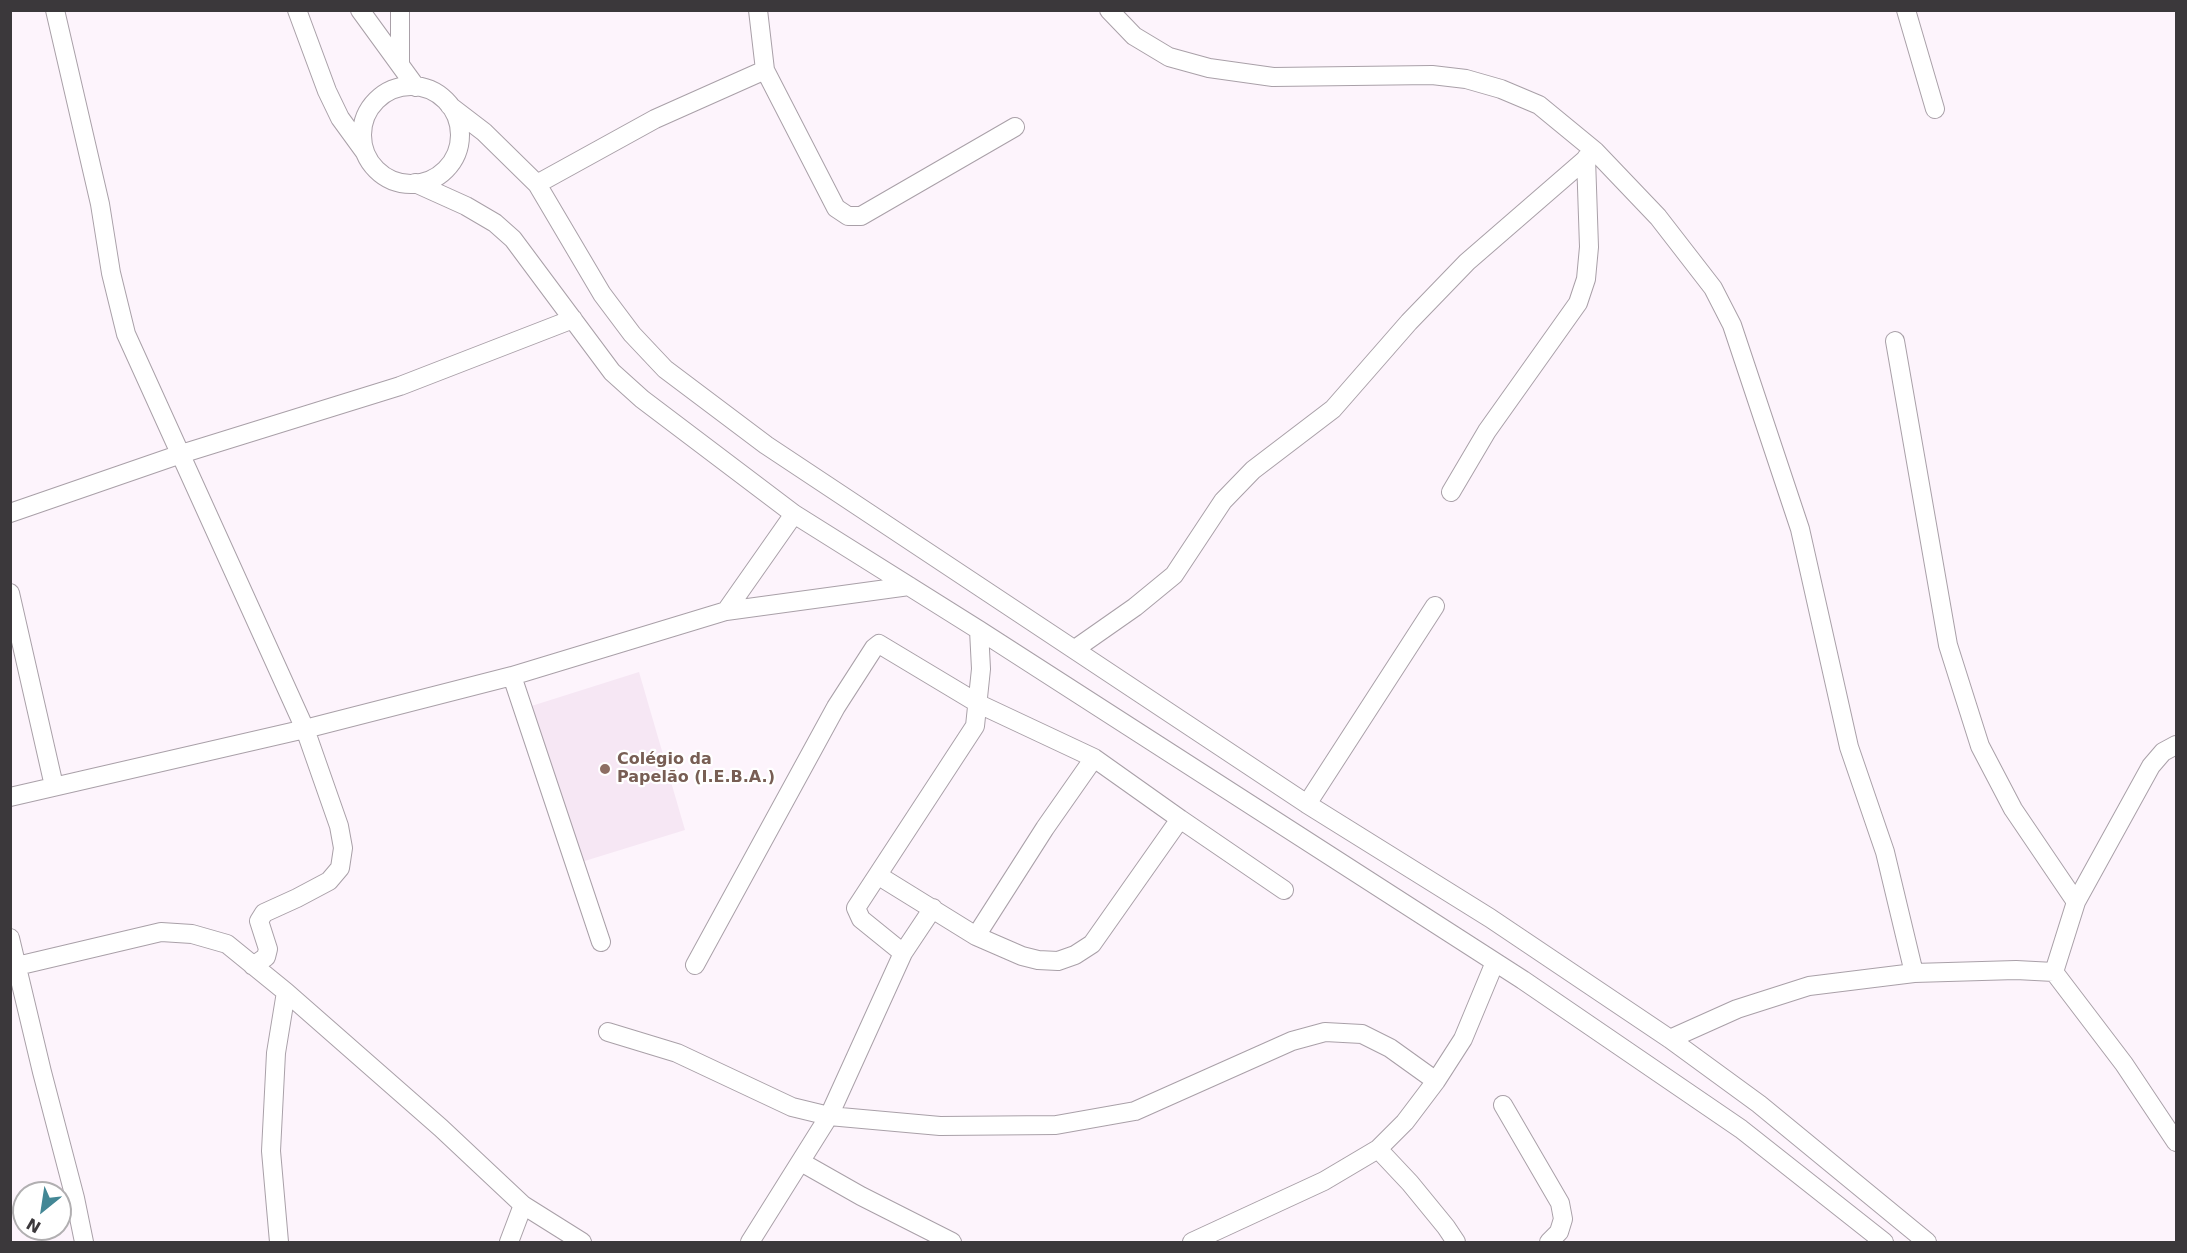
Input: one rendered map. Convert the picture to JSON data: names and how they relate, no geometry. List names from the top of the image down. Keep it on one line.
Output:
{"places":["Colégio da Papelão (I.E.B.A.)"],"north":"bottom left"}
